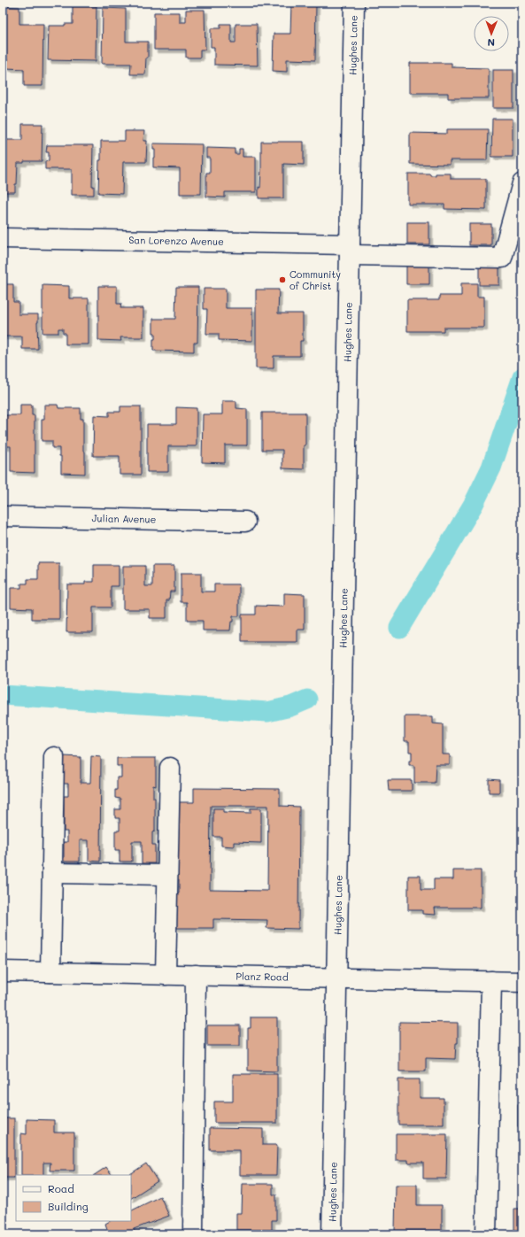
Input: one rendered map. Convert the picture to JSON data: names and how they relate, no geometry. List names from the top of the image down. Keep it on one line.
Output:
{"streets":{"street":["Hughes Lane","San Lorenzo Avenue","Julian Avenue","Planz Road"]},"crossings":[["Hughes Lane","San Lorenzo Avenue"],["Hughes Lane","Planz Road"]],"places":["Community of Christ"],"legend":["Road","Building"],"north":"bottom"}
